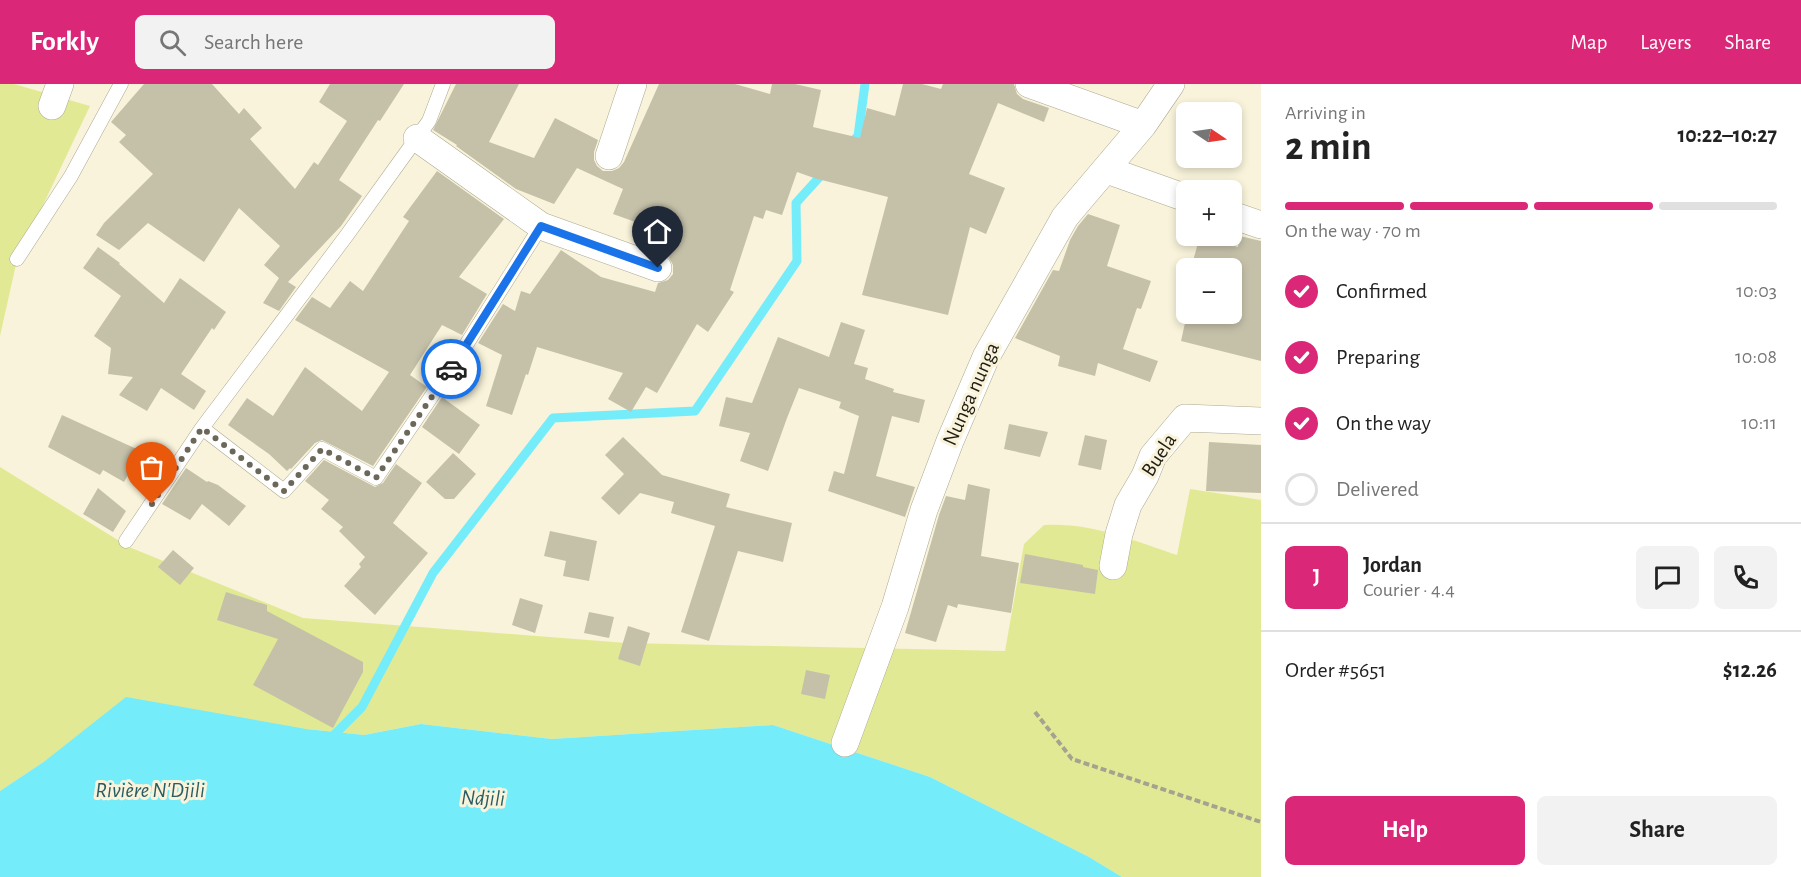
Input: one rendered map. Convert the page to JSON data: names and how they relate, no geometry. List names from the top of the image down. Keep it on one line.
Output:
{"streets":{"street":["Nunga nunga","Buela"]},"water":["Rivière N'Djili","Ndjili"],"north":"right","page":{"header":"Forkly","search":"Search here","nav":["Map","Layers","Share"],"heading":["2 min","Arriving in","10:22–10:27"],"panel":["Jordan","Courier · 4.4","Order #5651","$12.26"],"map_buttons":["+","−"],"bar":"On the way · 70 m","list":[["Confirmed","10:03"],["Preparing","10:08"],["On the way","10:11"],"Delivered"],"round":"J","buttons":["Help","Share"]}}
